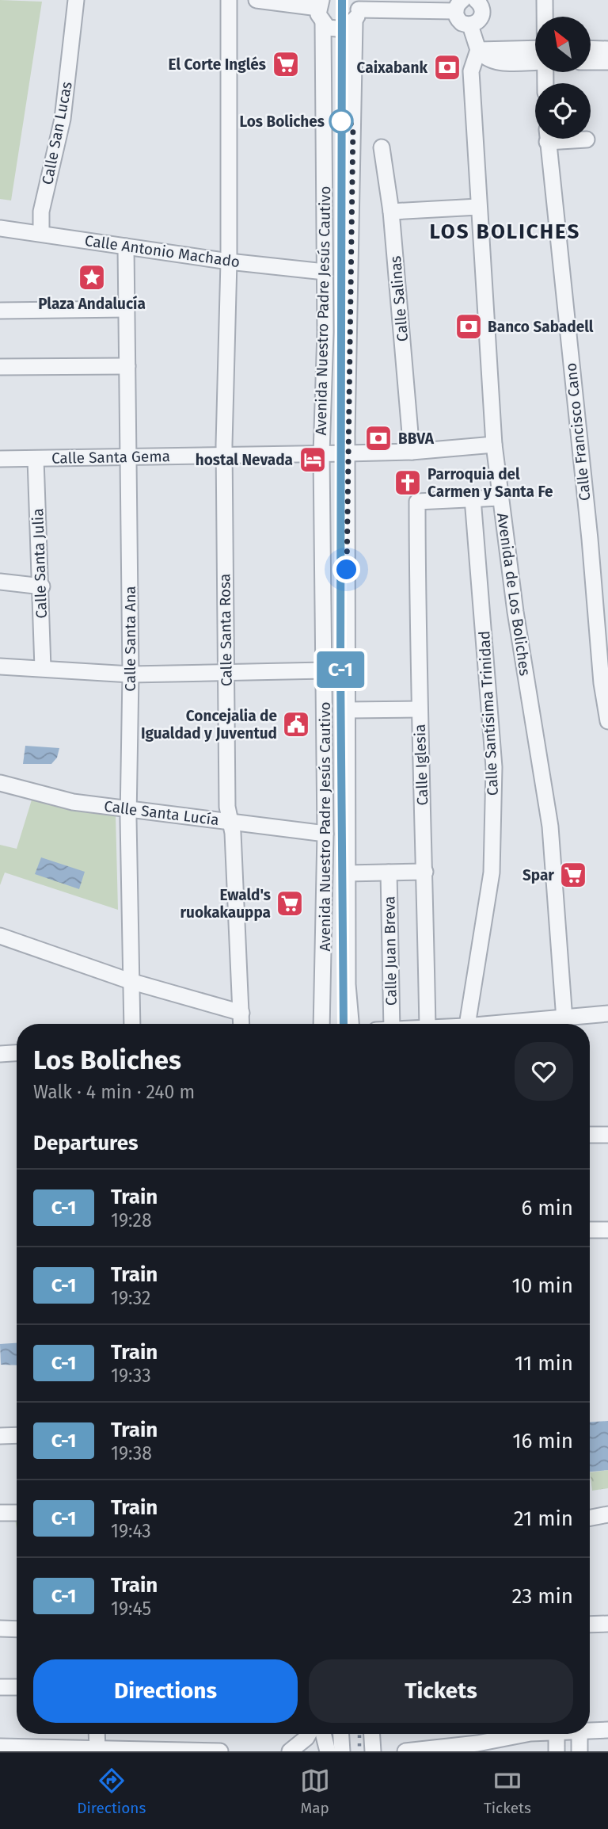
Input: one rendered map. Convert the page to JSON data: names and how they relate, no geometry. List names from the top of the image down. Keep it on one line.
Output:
{"streets":{"street":["Calle San Lucas","Calle Antonio Machado","Calle Salinas","Avenida Nuestro Padre Jesús Cautivo","Calle Francisco Cano","Calle Santa Gema","Calle Santa Julia","Avenida de Los Boliches","Calle Santa Rosa","Calle Santa Ana","Calle Santísima Trinidad","Calle Iglesia","Calle Santa Lucía","Calle Juan Breva"]},"crossings":[["Calle San Lucas","Calle Antonio Machado"],["Calle Antonio Machado","Avenida Nuestro Padre Jesús Cautivo"],["Calle Antonio Machado","Calle Santa Rosa"],["Calle Antonio Machado","Calle Santa Ana"],["Calle Salinas","Calle Santa Gema"],["Avenida Nuestro Padre Jesús Cautivo","Calle Santa Gema"],["Avenida Nuestro Padre Jesús Cautivo","Calle Santa Lucía"],["Calle Santa Gema","Calle Santa Julia"],["Calle Santa Gema","Avenida de Los Boliches"],["Calle Santa Gema","Calle Santa Rosa"],["Calle Santa Gema","Calle Santa Ana"],["Calle Santa Rosa","Calle Santa Lucía"],["Calle Santa Ana","Calle Santa Lucía"],["Calle Santísima Trinidad","Calle Iglesia"]],"districts":["LOS BOLICHES"],"places":{"supermarket":["El Corte Inglés","Spar","Ewald's ruokakauppa"],"bank":["Caixabank","Banco Sabadell","BBVA"],"other":["Los Boliches"],"place":["Plaza Andalucía"],"hotel":["hostal Nevada"],"church":["Parroquia del Carmen y Santa Fe"],"public building":["Concejalia de Igualdad y Juventud"]},"north":"top left","page":{"on_map":"C-1","heading":[["Los Boliches","Walk · 4 min · 240 m"],"Departures"],"list":[{"mark":"C-1","name":"Train","note":"19:28","value":"6 min"},{"mark":"C-1","name":"Train","note":"19:32","value":"10 min"},{"mark":"C-1","name":"Train","note":"19:33","value":"11 min"},{"mark":"C-1","name":"Train","note":"19:38","value":"16 min"},{"mark":"C-1","name":"Train","note":"19:43","value":"21 min"},{"mark":"C-1","name":"Train","note":"19:45","value":"23 min"}],"buttons":["Directions","Tickets"],"tabs":["Directions","Map","Tickets"]}}
